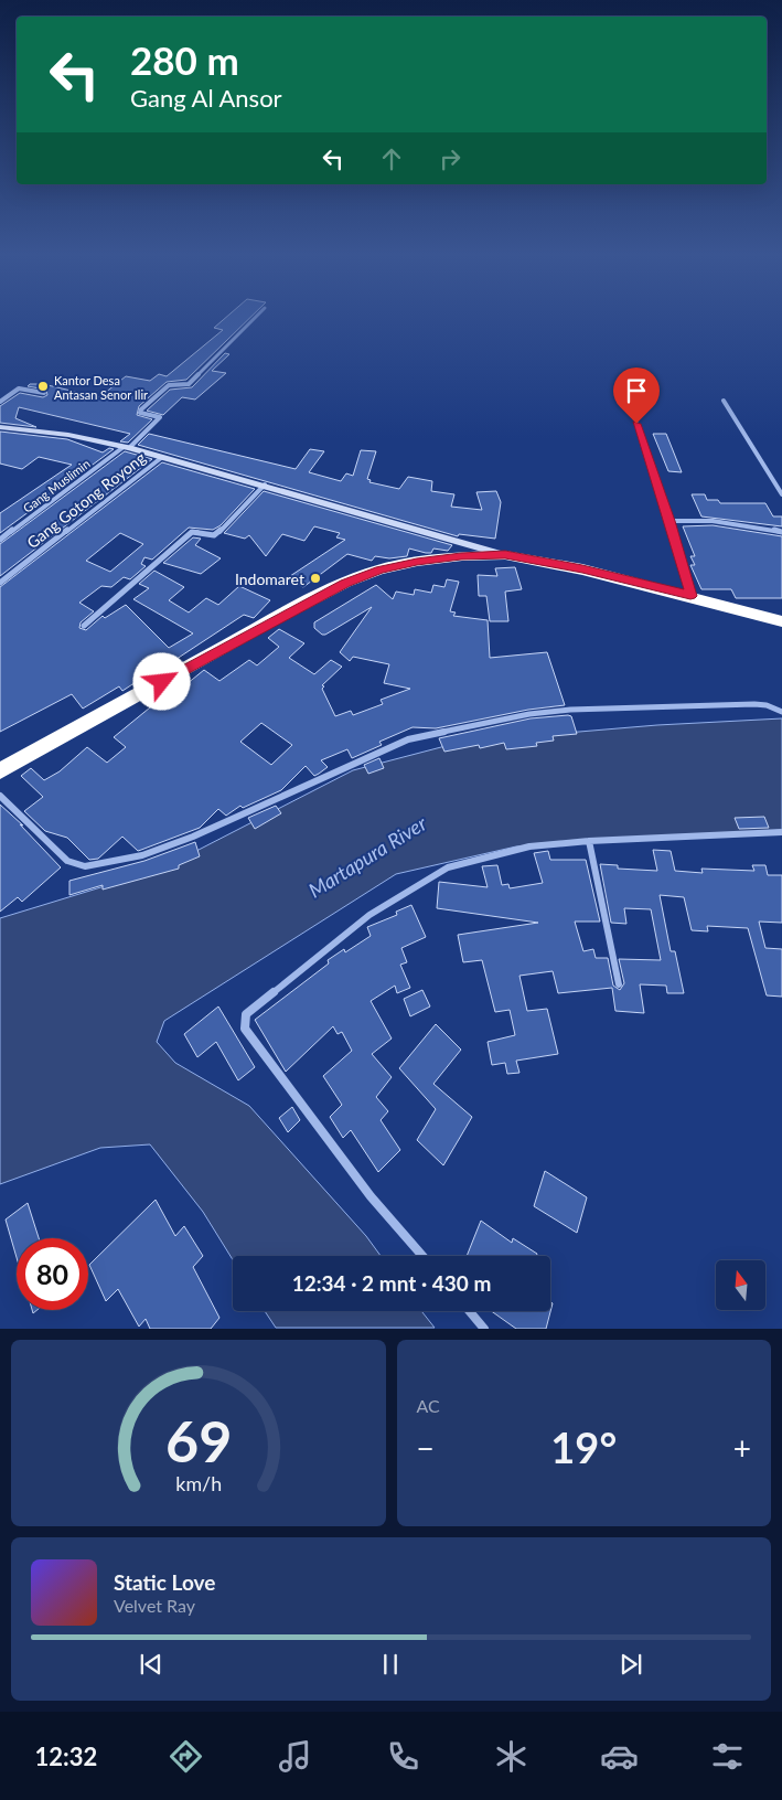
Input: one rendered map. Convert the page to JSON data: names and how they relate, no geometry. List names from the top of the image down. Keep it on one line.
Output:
{"streets":{"street":["Gang Muslimin","Gang Gotong Royong"]},"water":["Martapura River"],"places":["Kantor Desa Antasan Senor Ilir","Indomaret"],"north":"top","page":{"turn":["280 m","Gang Al Ansor"],"limit":"80","trip":"12:34 · 2 mnt · 430 m","tile":"AC","heat":["−","19°","+"],"song":["Static Love","Velvet Ray"],"tabs":"12:32","gauge":["69","km/h"]}}
